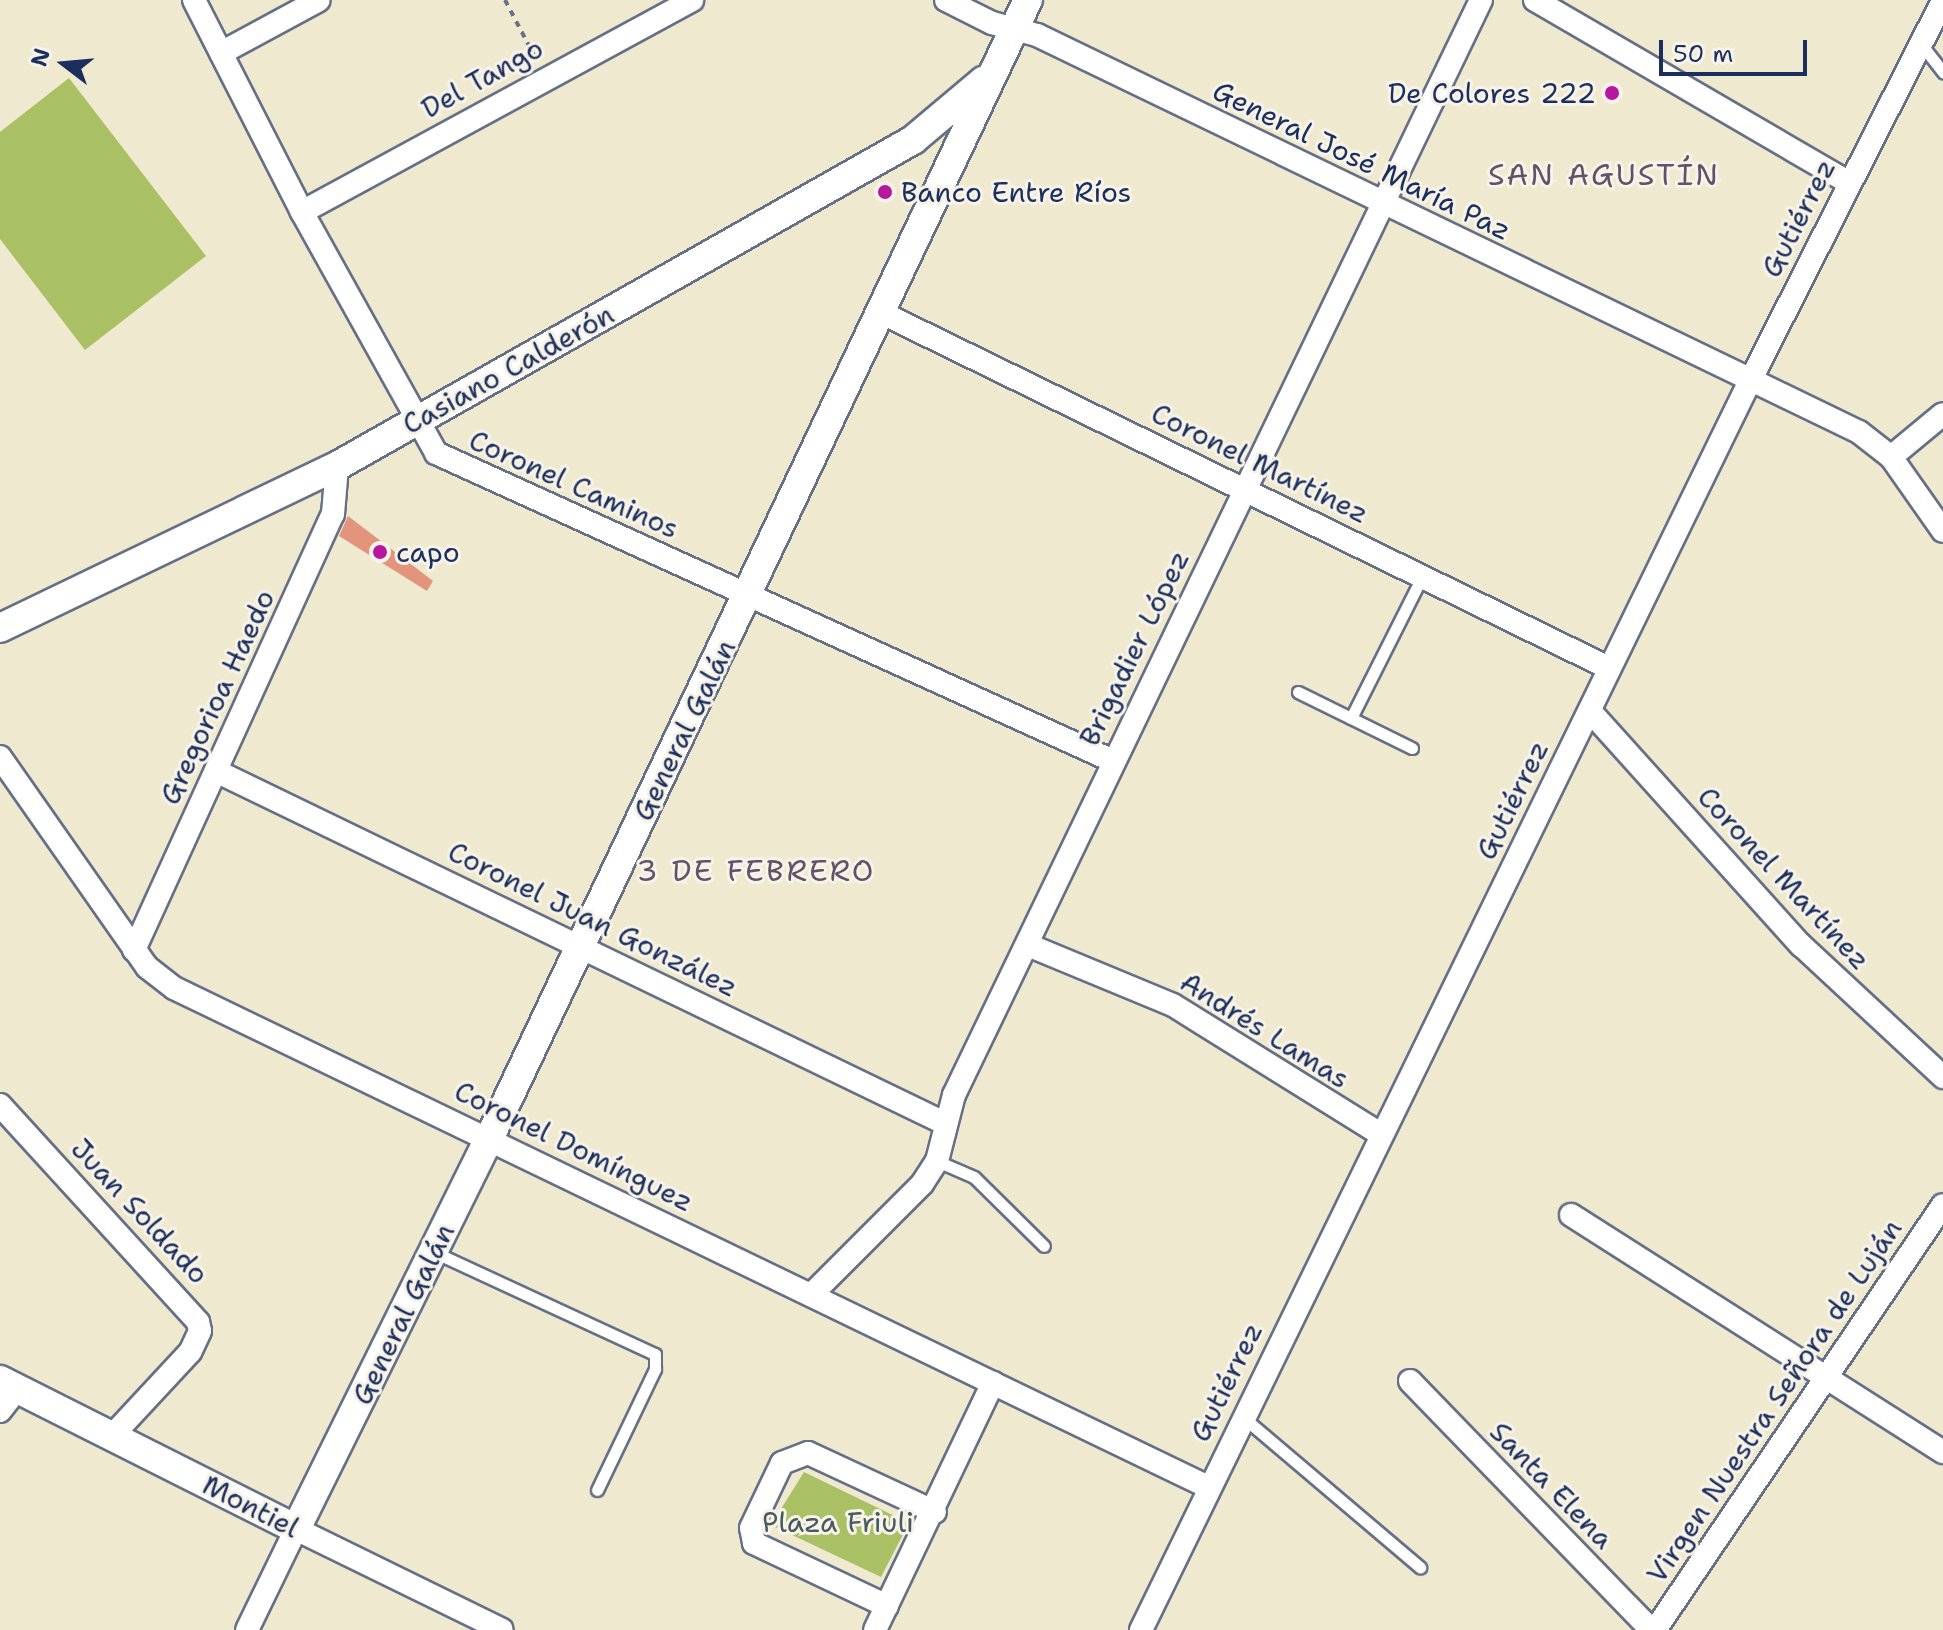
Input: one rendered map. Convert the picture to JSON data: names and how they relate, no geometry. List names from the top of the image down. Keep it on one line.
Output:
{"streets":{"street":["Del Tango","General José María Paz","Gutiérrez","Casiano Calderón","Coronel Martínez","Coronel Caminos","Brigadier López","Gregorioa Haedo","General Galán","Coronel Juan González","Andrés Lamas","Coronel Domínguez","Juan Soldado","Virgen Nuestra Señora de Luján","Santa Elena","Montiel"]},"crossings":[["Del Tango","Coronel Caminos"],["General José María Paz","Gutiérrez"],["General José María Paz","Brigadier López"],["General José María Paz","General Galán"],["Gutiérrez","Coronel Martínez"],["Gutiérrez","Andrés Lamas"],["Gutiérrez","Coronel Domínguez"],["Casiano Calderón","Coronel Caminos"],["Casiano Calderón","Gregorioa Haedo"],["Casiano Calderón","General Galán"],["Coronel Martínez","Brigadier López"],["Coronel Martínez","General Galán"],["Coronel Caminos","Brigadier López"],["Coronel Caminos","General Galán"],["Brigadier López","Coronel Juan González"],["Brigadier López","Andrés Lamas"],["Brigadier López","Coronel Domínguez"],["Gregorioa Haedo","Coronel Juan González"],["Gregorioa Haedo","Coronel Domínguez"],["General Galán","Coronel Juan González"],["General Galán","Coronel Domínguez"],["General Galán","Montiel"],["Juan Soldado","Montiel"],["Virgen Nuestra Señora de Luján","Santa Elena"]],"districts":["SAN AGUSTÍN","3 DE FEBRERO"],"parks":["Plaza Friuli"],"places":["De Colores 222","Banco Entre Ríos","capo"],"scale_bar":"50 m","north":"left"}
